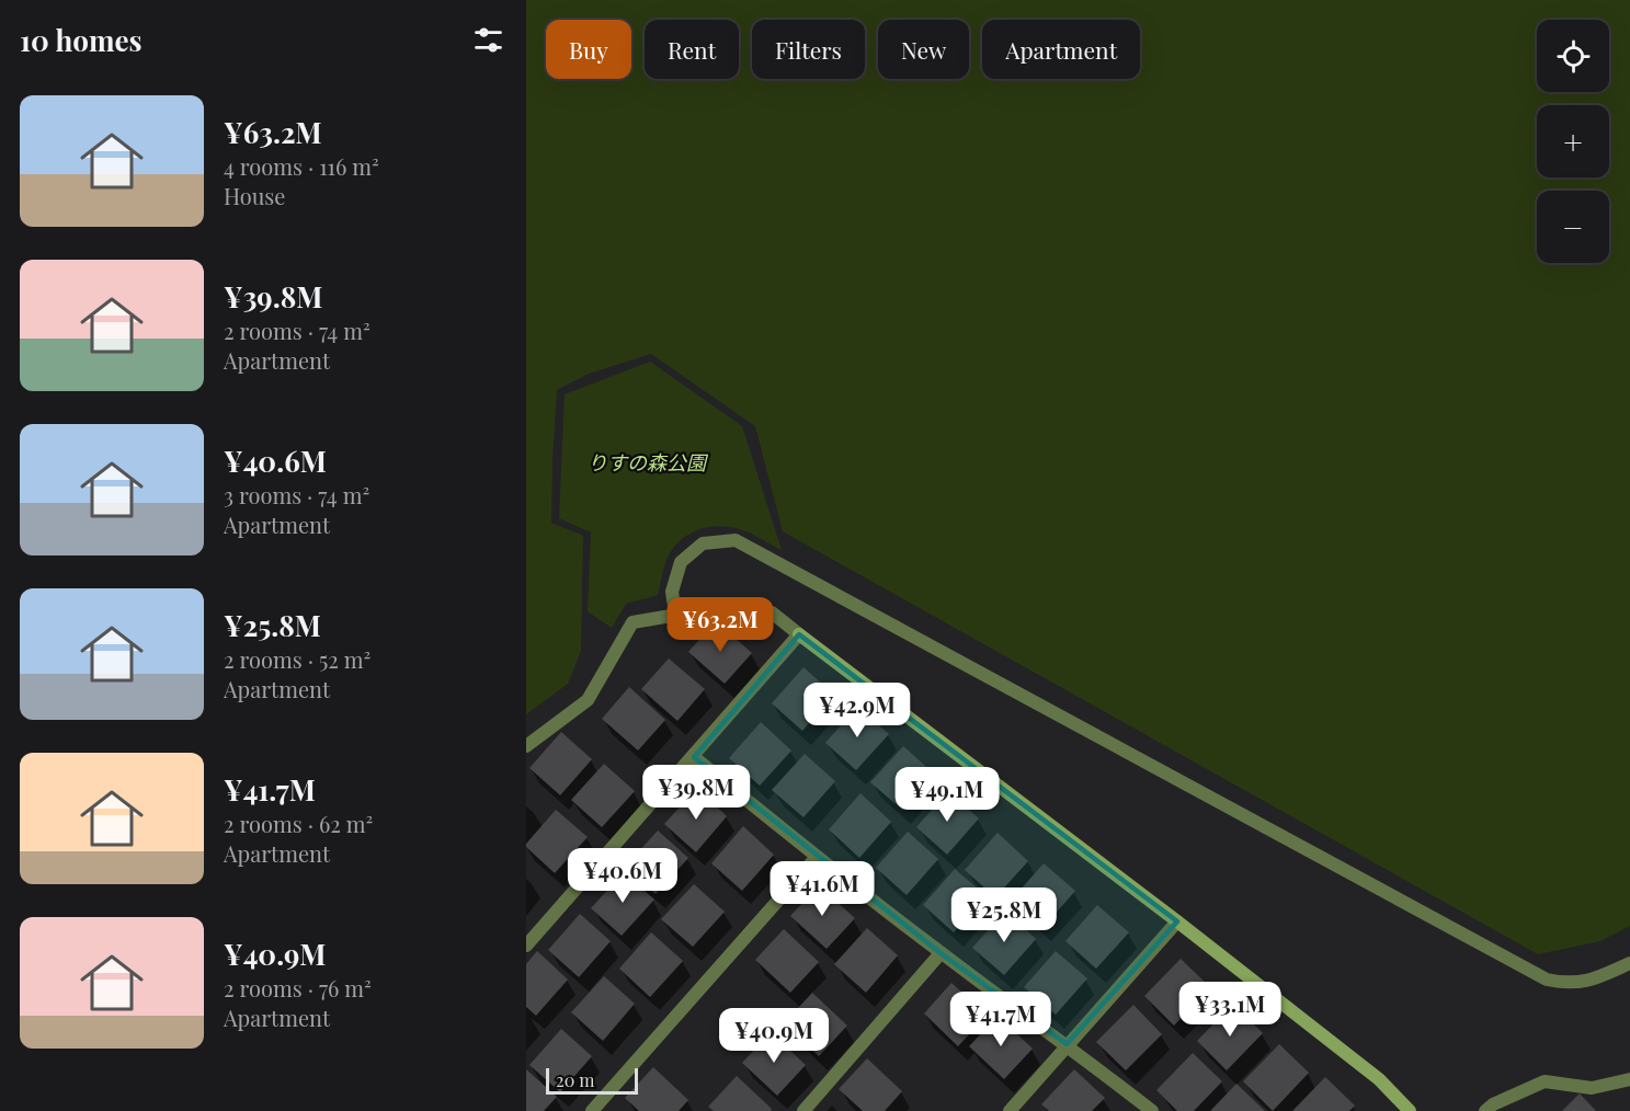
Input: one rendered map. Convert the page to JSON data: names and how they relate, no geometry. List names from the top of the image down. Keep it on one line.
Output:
{"parks":["りすの森公園"],"scale_bar":"20 m","page":{"heading":"10 homes","map_buttons":["+","−"],"chip":["Buy","Rent","Filters","New","Apartment"],"list":[{"name":"¥63.2M","note":"4 rooms · 116 m² · House"},{"name":"¥39.8M","note":"2 rooms · 74 m² · Apartment"},{"name":"¥40.6M","note":"3 rooms · 74 m² · Apartment"},{"name":"¥25.8M","note":"2 rooms · 52 m² · Apartment"},{"name":"¥41.7M","note":"2 rooms · 62 m² · Apartment"},{"name":"¥40.9M","note":"2 rooms · 76 m² · Apartment"}],"price":["¥63.2M","¥42.9M","¥39.8M","¥49.1M","¥40.6M","¥41.6M","¥25.8M","¥33.1M","¥41.7M","¥40.9M"],"scale":"20 m"}}
